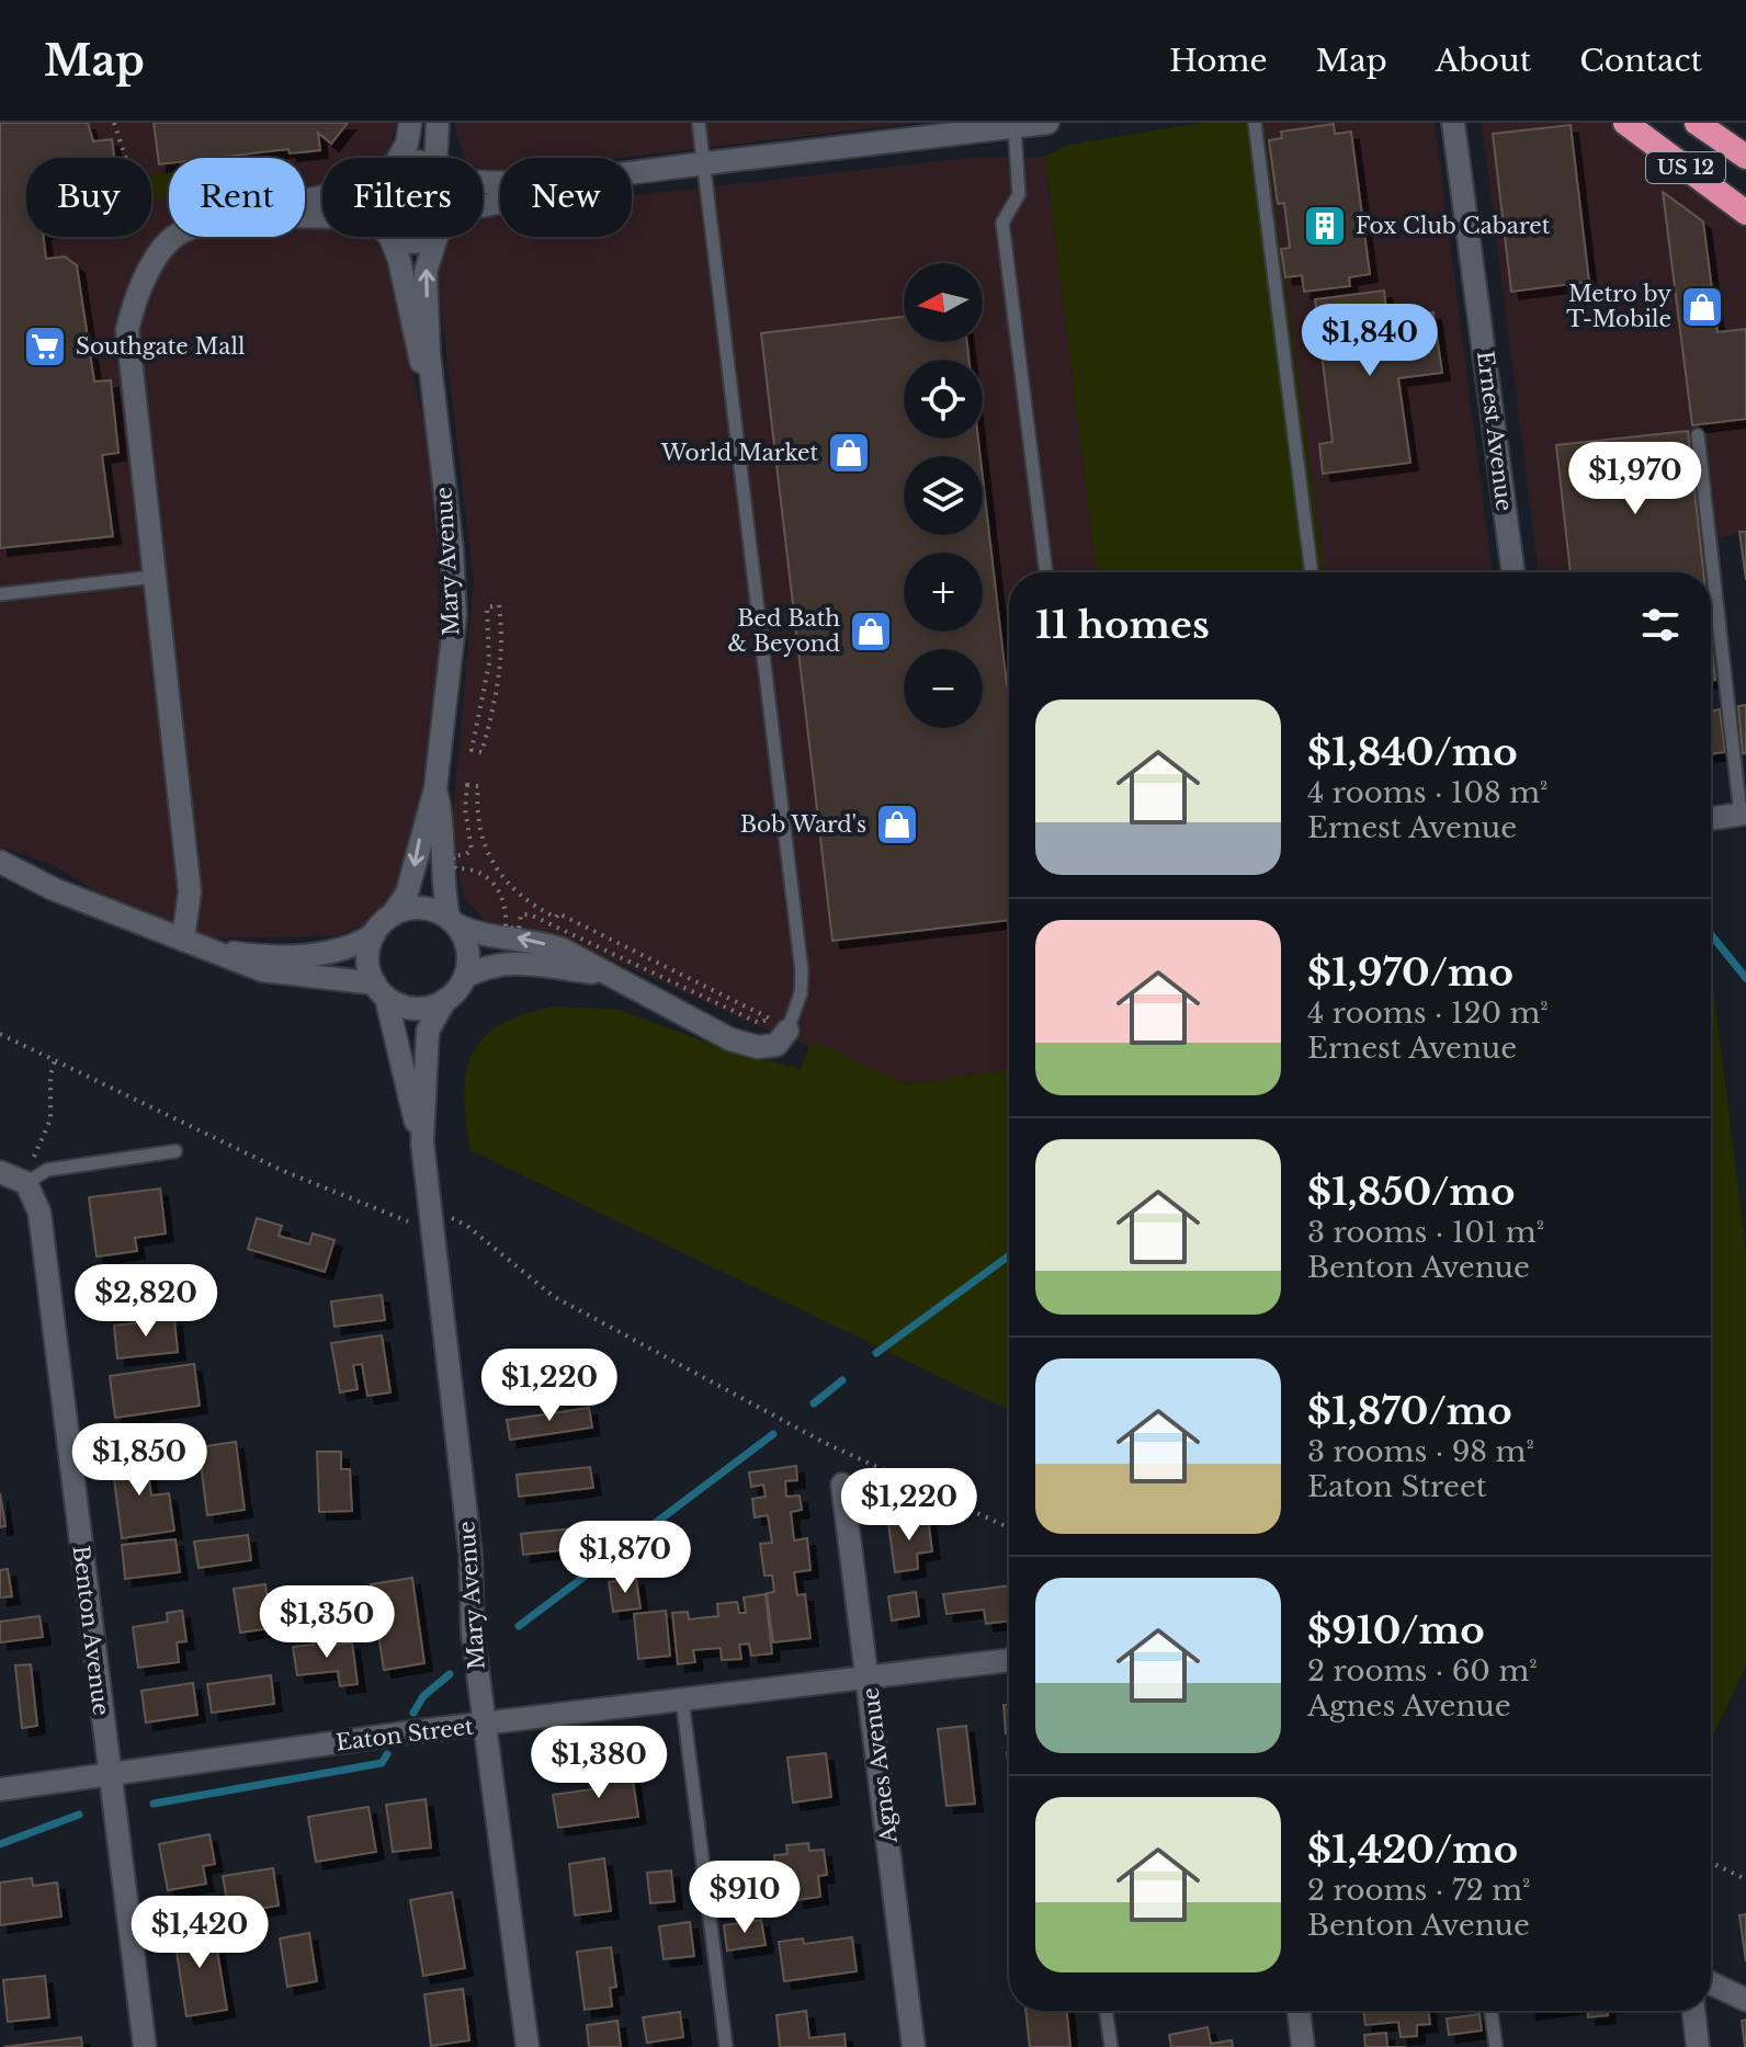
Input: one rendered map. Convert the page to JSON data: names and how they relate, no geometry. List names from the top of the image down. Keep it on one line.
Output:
{"streets":{"highway":["US 12"],"street":["Ernest Avenue","Mary Avenue","Benton Avenue","Eaton Street","Agnes Avenue"]},"crossings":[["Mary Avenue","Eaton Street"],["Benton Avenue","Eaton Street"],["Eaton Street","Agnes Avenue"]],"places":{"building":["Fox Club Cabaret"],"shop":["Metro by T-Mobile","World Market","Bed Bath & Beyond","Bob Ward's"],"supermarket":["Southgate Mall"]},"north":"left","page":{"header":"Map","nav":["Home","Map","About","Contact"],"chip":["Buy","Rent","Filters","New"],"map_buttons":["+","−"],"price":["$1,840","$1,970","$2,820","$1,220","$1,850","$1,220","$1,870","$1,350","$1,380","$910","$1,420"],"heading":"11 homes","list":[{"name":"$1,840/mo","note":"4 rooms · 108 m² · Ernest Avenue"},{"name":"$1,970/mo","note":"4 rooms · 120 m² · Ernest Avenue"},{"name":"$1,850/mo","note":"3 rooms · 101 m² · Benton Avenue"},{"name":"$1,870/mo","note":"3 rooms · 98 m² · Eaton Street"},{"name":"$910/mo","note":"2 rooms · 60 m² · Agnes Avenue"},{"name":"$1,420/mo","note":"2 rooms · 72 m² · Benton Avenue"}]}}
